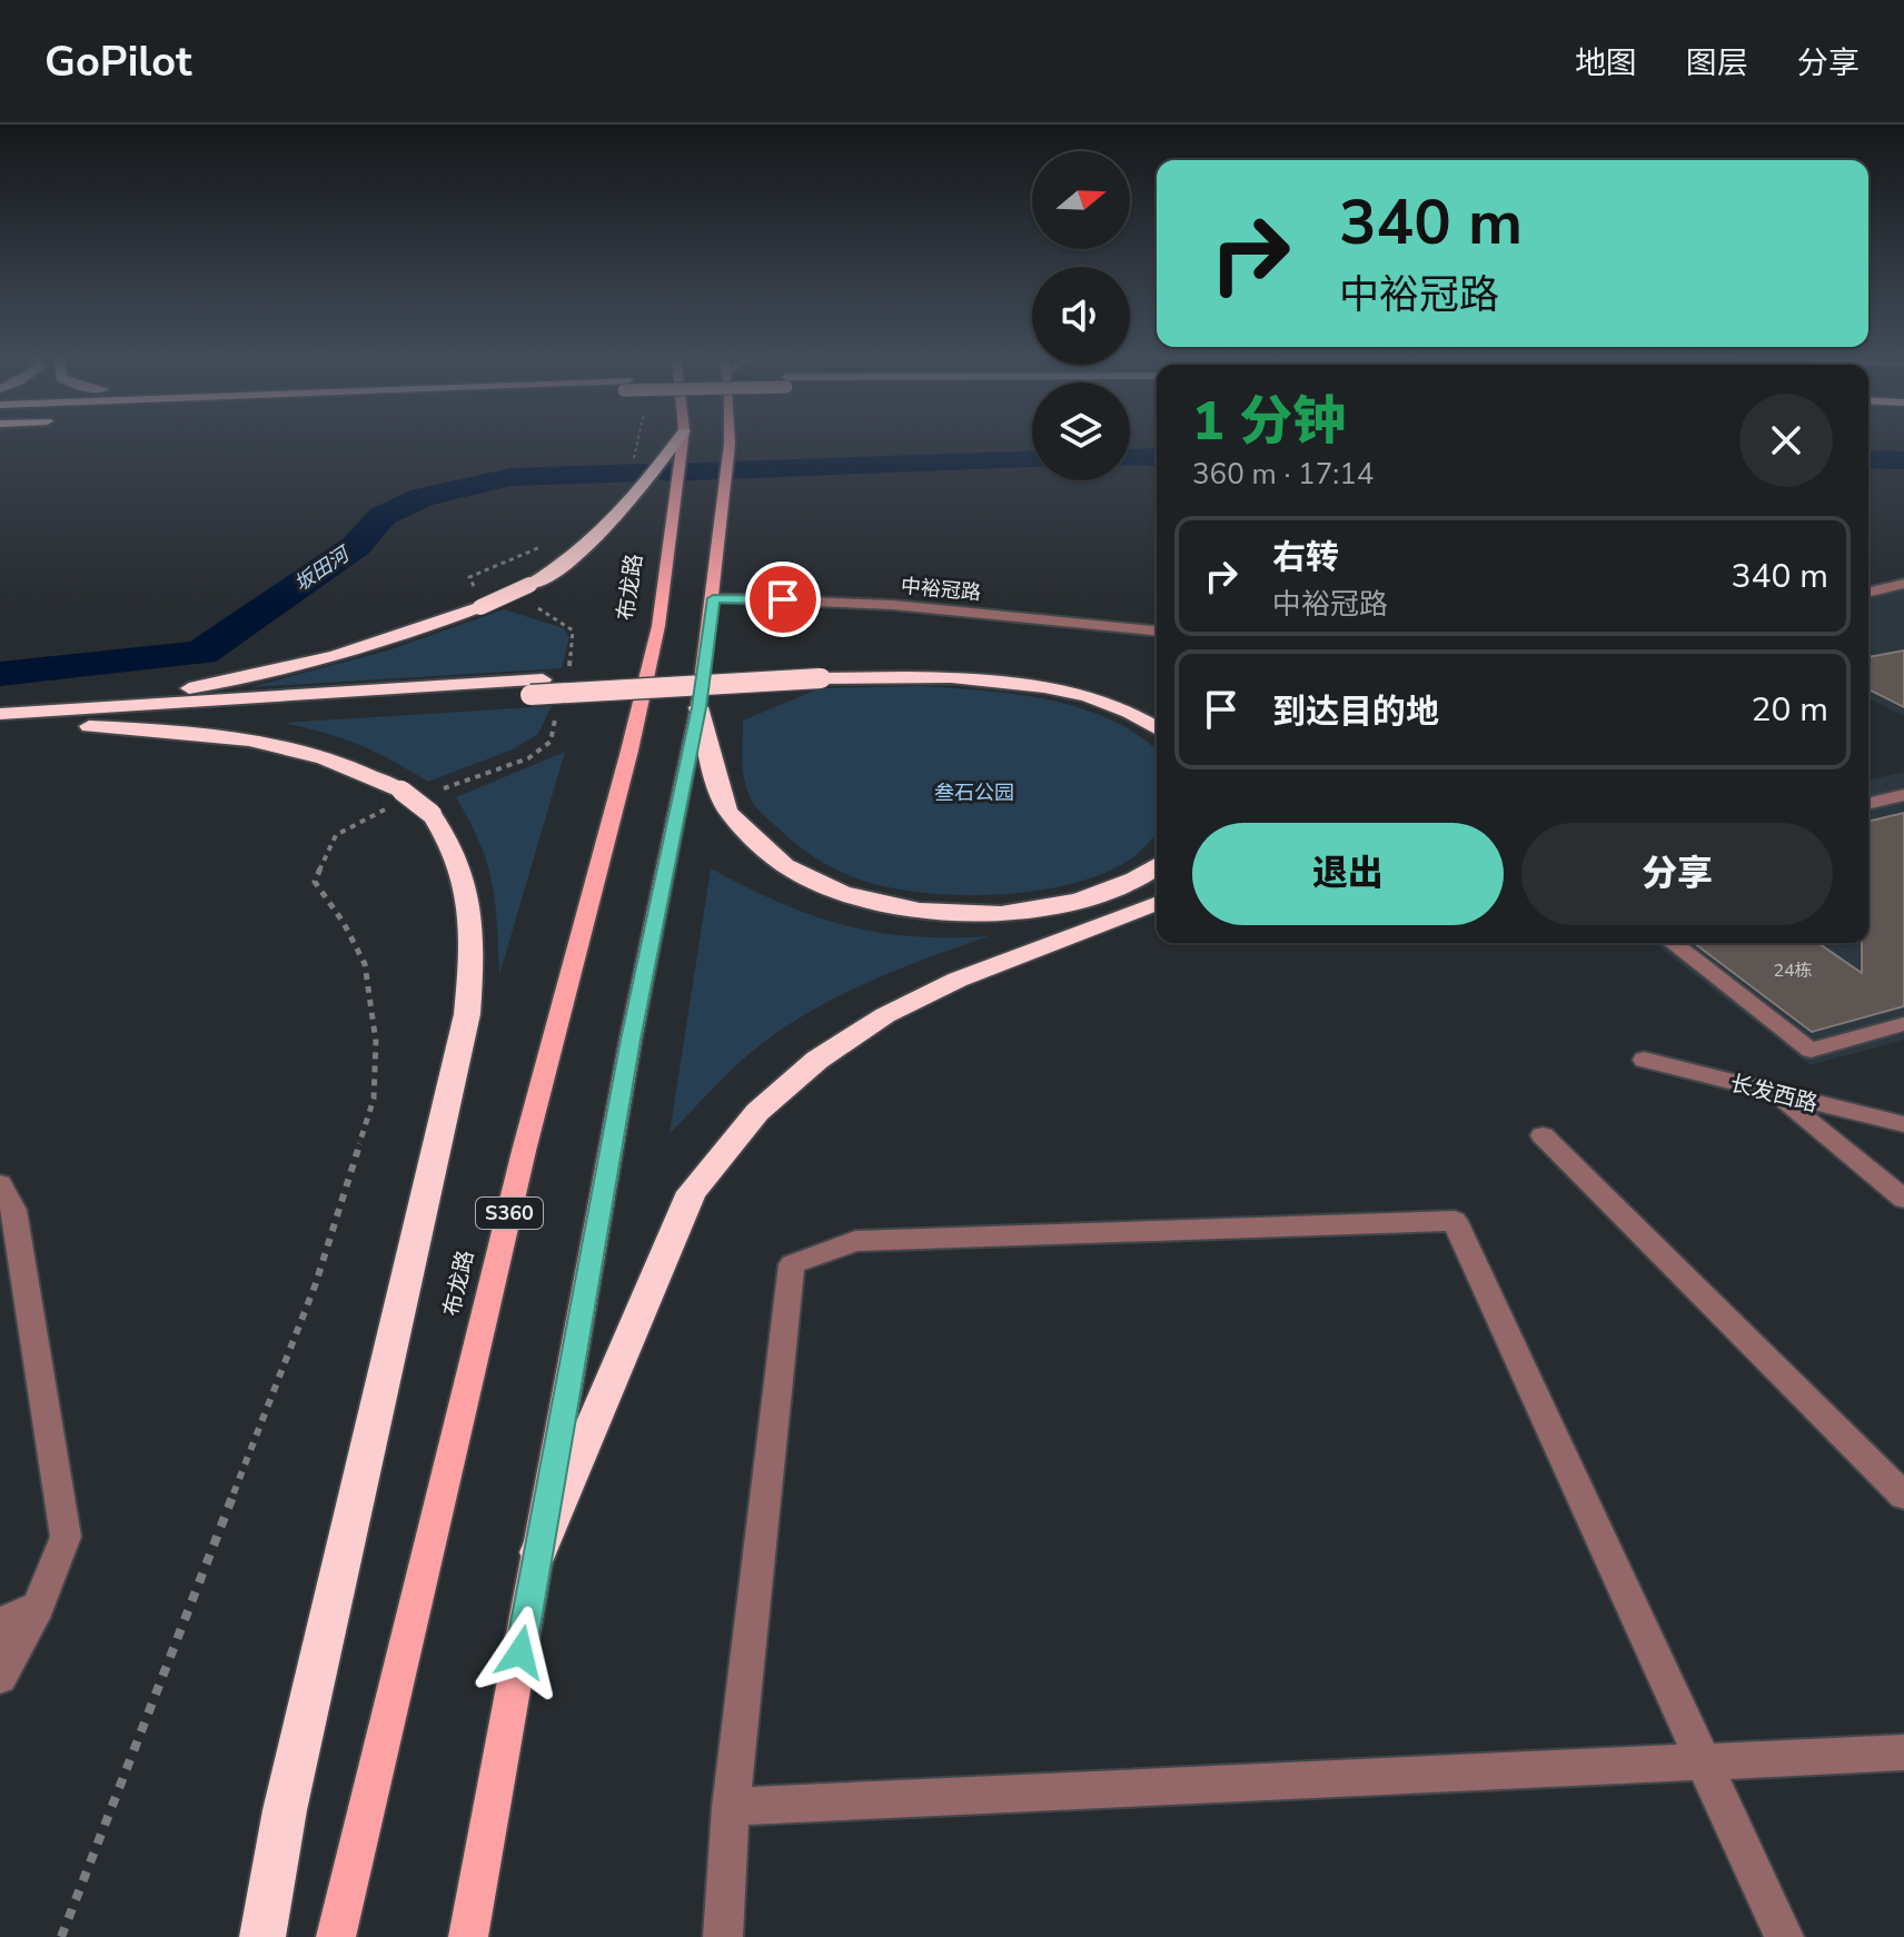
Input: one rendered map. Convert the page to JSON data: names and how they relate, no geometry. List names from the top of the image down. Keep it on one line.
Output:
{"streets":{"main road":["布龙路","S360"],"street":["中裕冠路","长发西路"]},"water":["坂田河"],"parks":["叁石公园"],"house_numbers":["24栋"],"north":"right","page":{"header":"GoPilot","nav":["地图","图层","分享"],"turn":["340 m","中裕冠路"],"heading":["1 分钟","360 m · 17:14"],"list":[{"name":"右转","note":"中裕冠路","value":"340 m"},{"name":"到达目的地","value":"20 m"}],"buttons":["退出","分享"]}}
